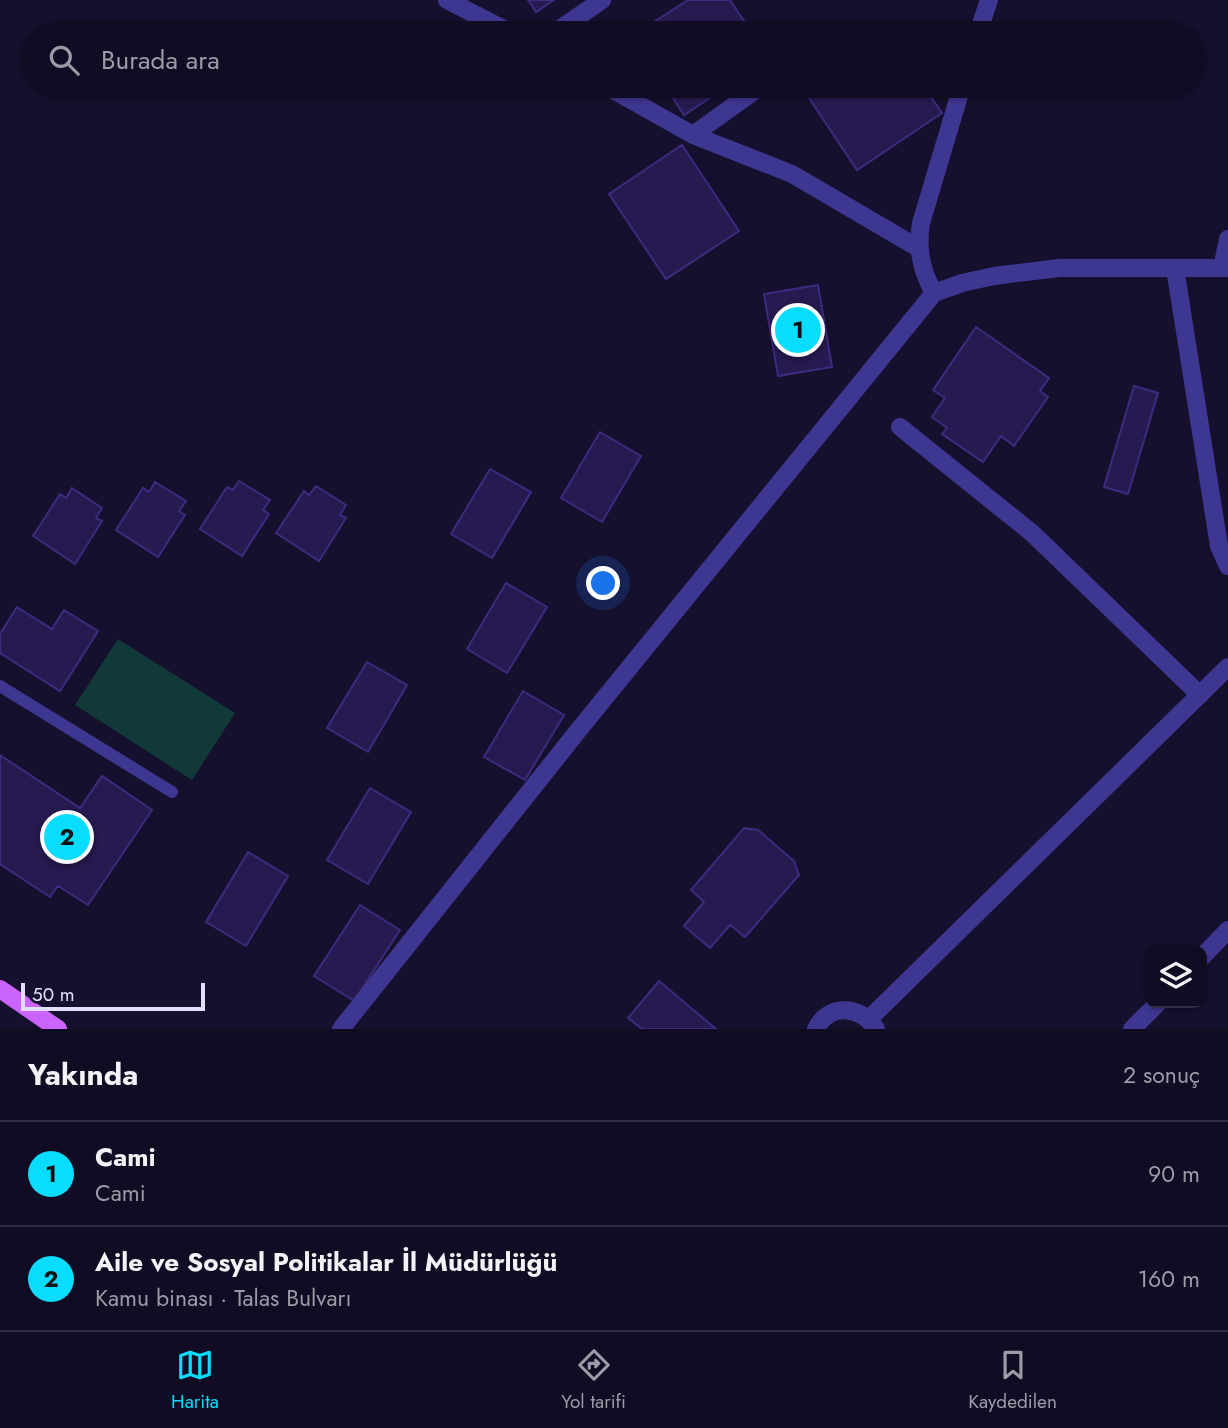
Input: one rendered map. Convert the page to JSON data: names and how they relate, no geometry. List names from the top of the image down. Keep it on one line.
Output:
{"scale_bar":"50 m","page":{"search":"Burada ara","pins":["1","2"],"scale":"50 m","heading":["Yakında","2 sonuç"],"list":[{"mark":"1","name":"Cami","note":"Cami","value":"90 m"},{"mark":"2","name":"Aile ve Sosyal Politikalar İl Müdürlüğü","note":"Kamu binası · Talas Bulvarı","value":"160 m"}],"nav":["Harita","Yol tarifi","Kaydedilen"]}}
